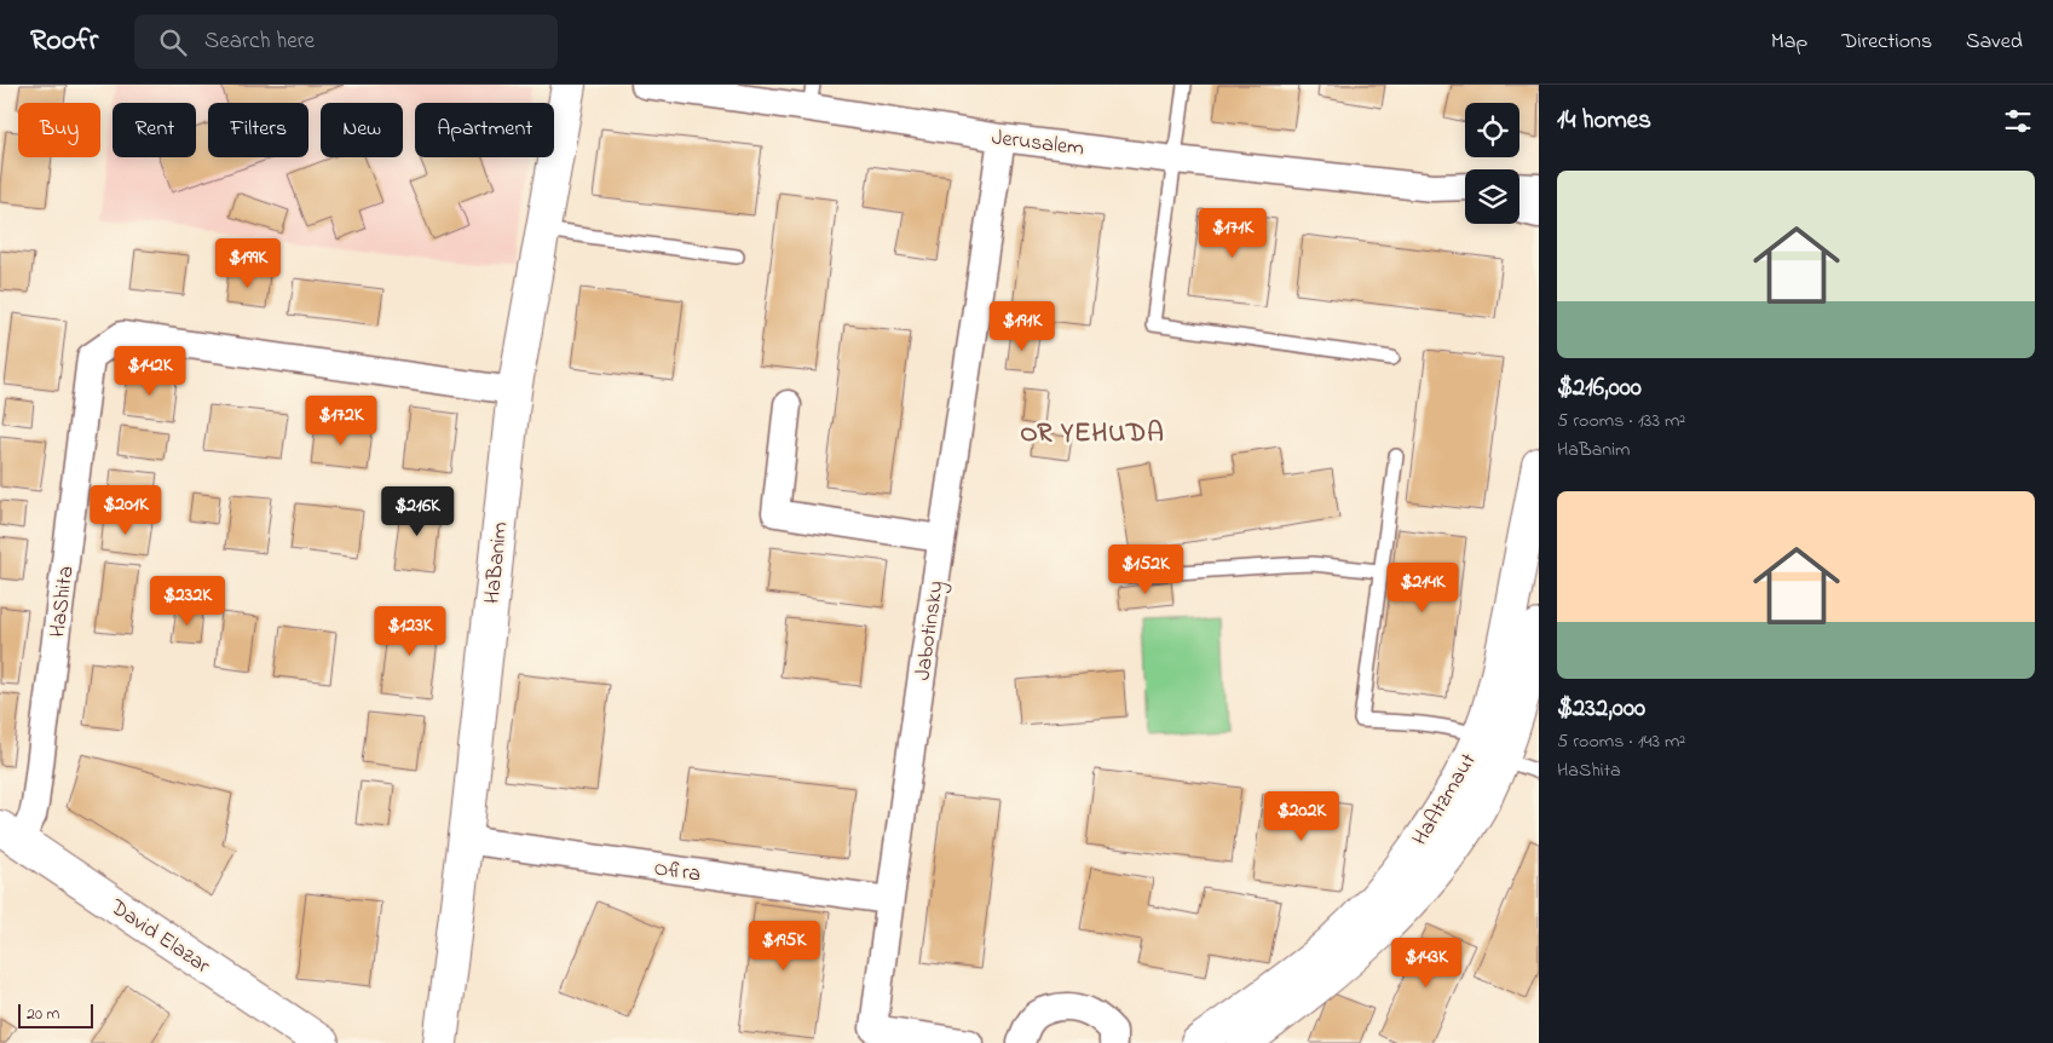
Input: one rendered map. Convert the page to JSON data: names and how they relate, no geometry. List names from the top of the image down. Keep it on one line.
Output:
{"streets":{"street":["Jerusalem","HaBanim","HaShita","Jabotinsky","HaAtzmaut","Ofira","David Elazar"]},"crossings":[["Jerusalem","Jabotinsky"],["HaBanim","HaShita"],["HaBanim","Ofira"],["HaShita","David Elazar"],["Jabotinsky","Ofira"]],"districts":["OR YEHUDA"],"scale_bar":"20 m","page":{"header":"Roofr","search":"Search here","nav":["Map","Directions","Saved"],"heading":"14 homes","chip":["Buy","Rent","Filters","New","Apartment"],"list":[{"name":"$216,000","note":"5 rooms · 133 m² · HaBanim"},{"name":"$232,000","note":"5 rooms · 143 m² · HaShita"}],"price":["$171K","$199K","$191K","$142K","$172K","$201K","$216K","$152K","$214K","$232K","$123K","$202K","$195K","$143K"],"scale":"20 m"}}
